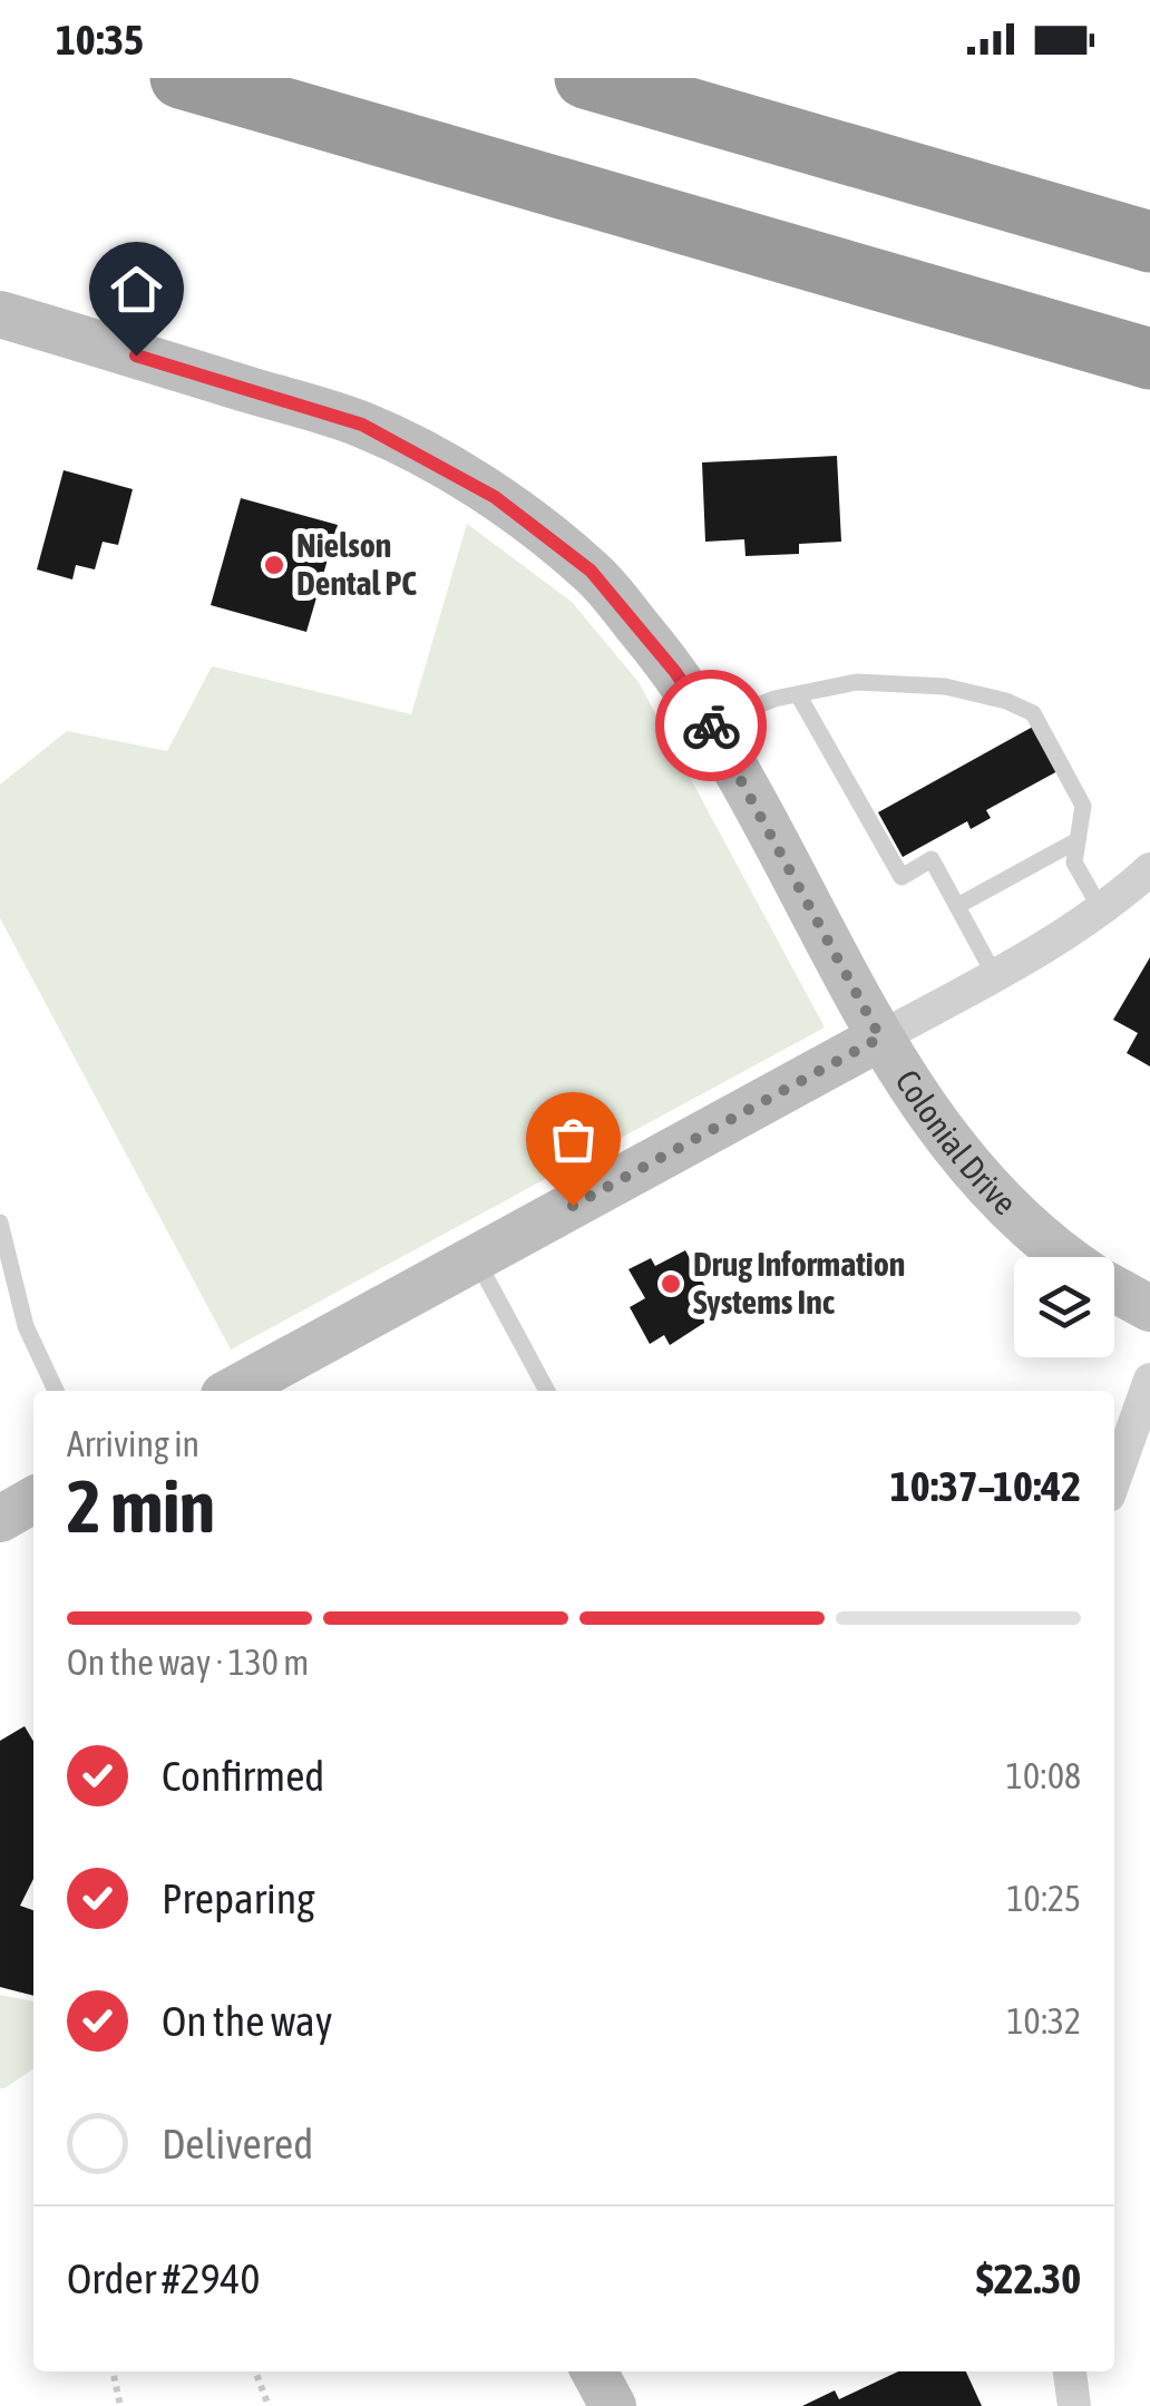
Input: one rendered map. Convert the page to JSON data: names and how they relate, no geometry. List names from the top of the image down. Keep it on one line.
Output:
{"streets":{"main road":["Colonial Drive"]},"places":["Nielson Dental PC","Drug Information Systems Inc"],"page":{"status":"10:35","heading":["2 min","Arriving in","10:37–10:42"],"panel":["Order #2940","$22.30"],"bar":"On the way · 130 m","list":[["Confirmed","10:08"],["Preparing","10:25"],["On the way","10:32"],"Delivered"]}}
